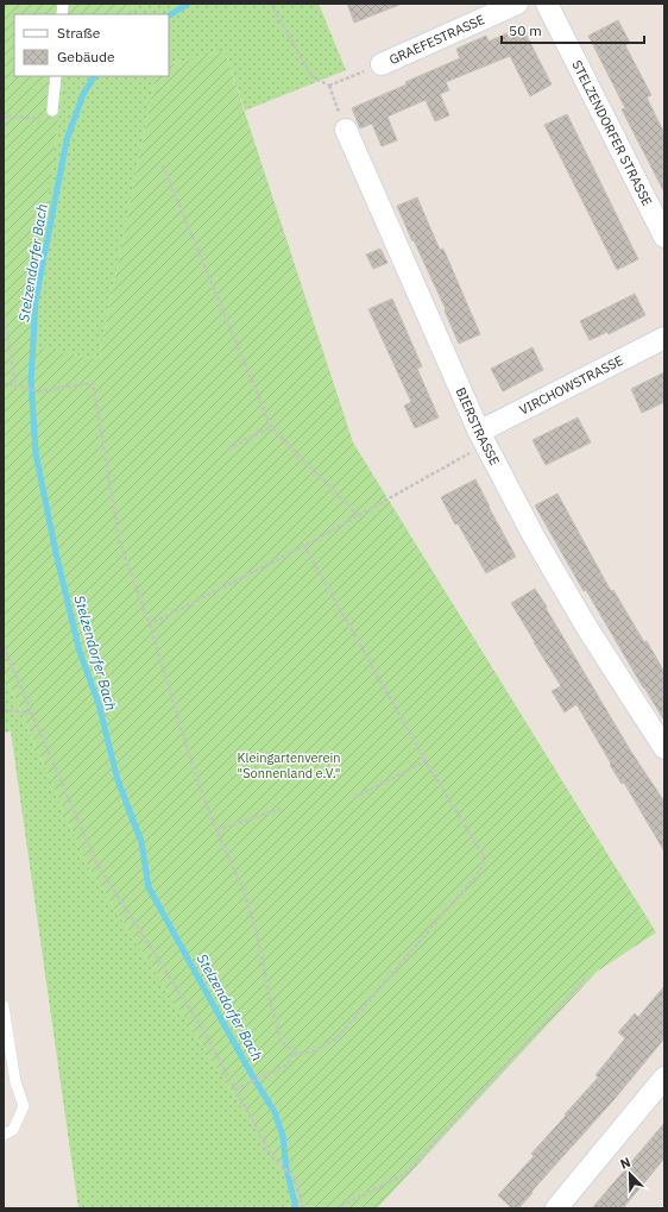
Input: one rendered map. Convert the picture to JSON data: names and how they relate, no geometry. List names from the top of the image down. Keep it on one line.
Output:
{"streets":{"street":["GRAEFESTRASSE","STELZENDORFER STRASSE","VIRCHOWSTRASSE","BIERSTRASSE"]},"crossings":[["VIRCHOWSTRASSE","BIERSTRASSE"]],"water":["Stelzendorfer Bach"],"parks":["Kleingartenverein \"Sonnenland e.V.\""],"legend":["Straße","Gebäude"],"scale_bar":"50 m","north":"top left"}
